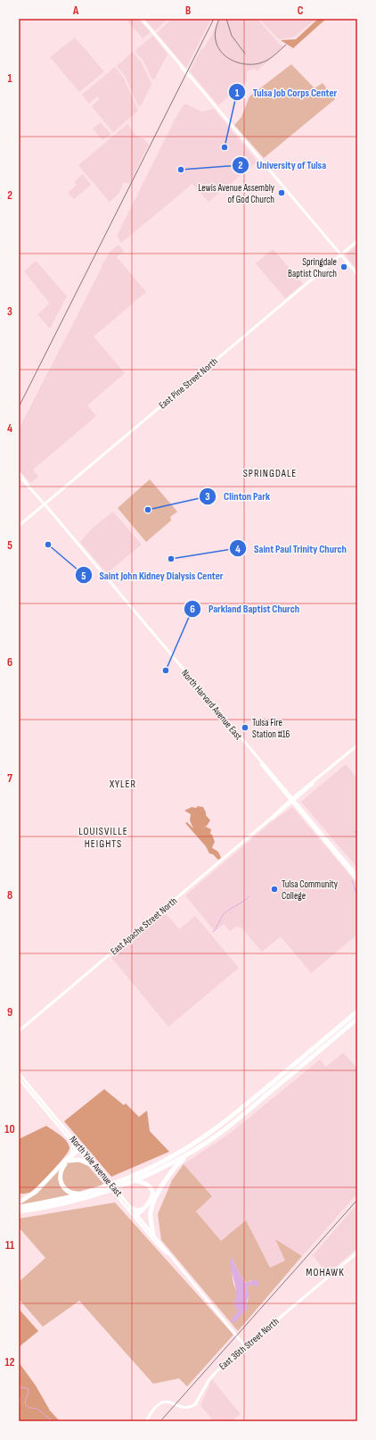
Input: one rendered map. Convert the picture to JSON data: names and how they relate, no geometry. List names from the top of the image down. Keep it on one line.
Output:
{"streets":{"main road":["East Pine Street North","North Harvard Avenue East","East Apache Street North","North Yale Avenue East","East 36th Street North"]},"crossings":[["East Pine Street North","North Harvard Avenue East"],["North Harvard Avenue East","East Apache Street North"],["North Yale Avenue East","East 36th Street North"]],"districts":["SPRINGDALE","XYLER","LOUISVILLE HEIGHTS","MOHAWK"],"places":["Tulsa Job Corps Center","University of Tulsa","Lewis Avenue Assembly of God Church","Springdale Baptist Church","Clinton Park","Saint John Kidney Dialysis Center","Saint Paul Trinity Church","Parkland Baptist Church","Tulsa Fire Station #16","Tulsa Community College"],"grid":{"columns":["A","B","C"],"rows":["1","2","3","4","5","6","7","8","9","10","11","12"]}}
